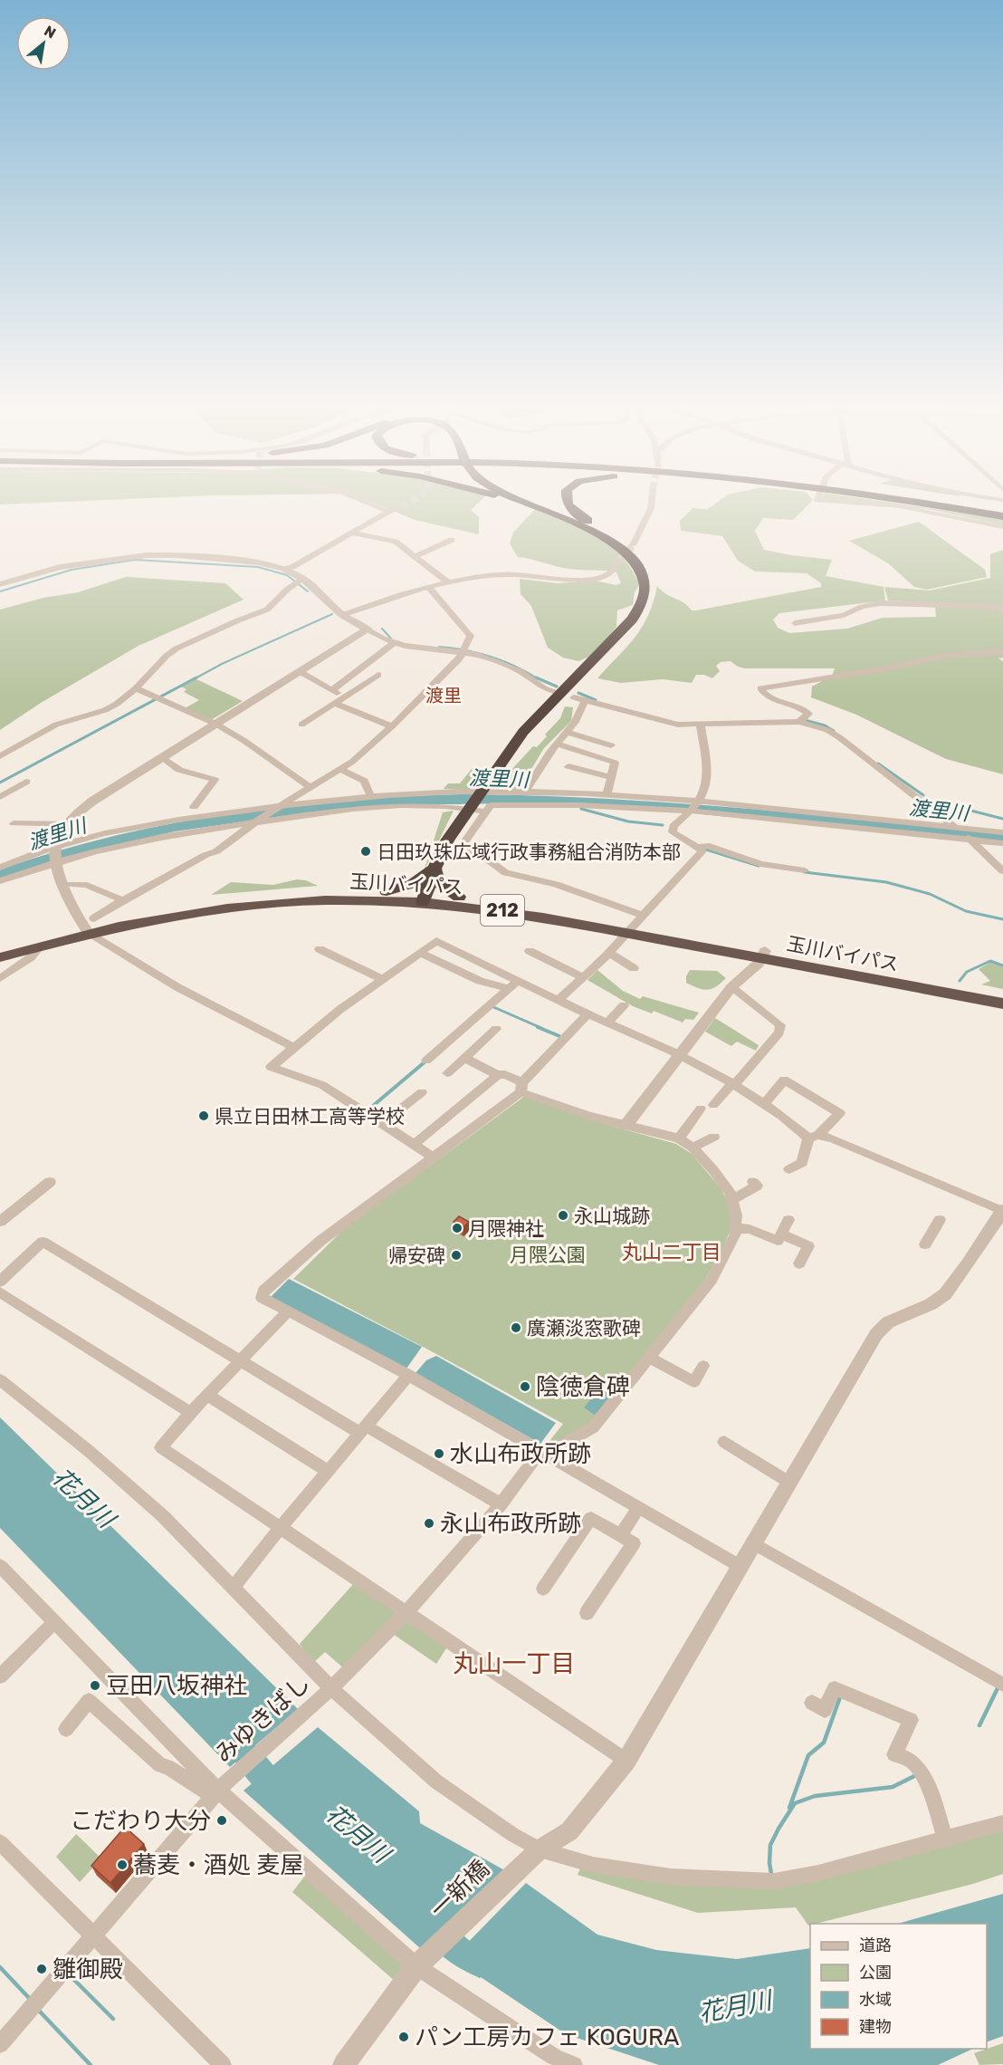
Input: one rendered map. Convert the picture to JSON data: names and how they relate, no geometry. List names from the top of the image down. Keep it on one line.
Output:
{"streets":{"highway":["玉川バイパス","212"],"street":["みゆきばし","一新橋"]},"districts":["渡里","丸山二丁目","丸山一丁目"],"water":["渡里川","花月川"],"parks":["月隈公園"],"places":["日田玖珠広域行政事務組合消防本部","県立日田林工高等学校","永山城跡","月隈神社","帰安碑","廣瀬淡窓歌碑","陰徳倉碑","水山布政所跡","永山布政所跡","豆田八坂神社","こだわり大分","蕎麦・酒処 麦屋","雛御殿","パン工房カフェ KOGURA"],"legend":["道路","公園","水域","建物"],"north":"top right"}
